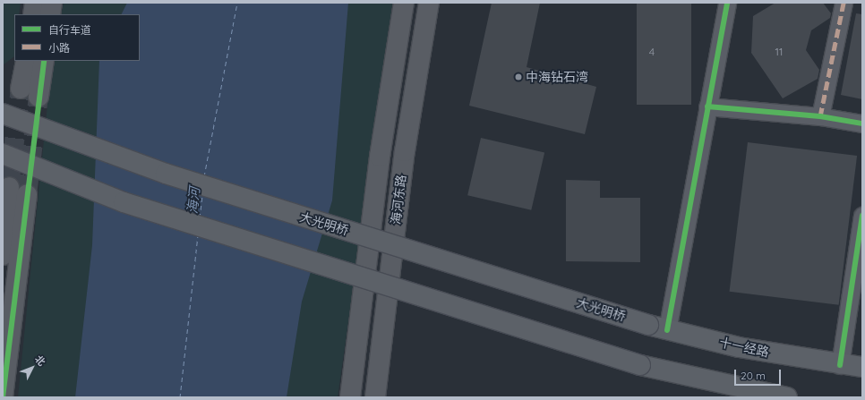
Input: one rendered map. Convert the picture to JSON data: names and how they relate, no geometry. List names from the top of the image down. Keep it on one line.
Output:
{"streets":{"main road":["海河东路","大光明桥","十一经路"]},"crossings":[["大光明桥","十一经路"]],"water":["海河"],"places":["中海钻石湾"],"house_numbers":["4","11"],"legend":["自行车道","小路"],"scale_bar":"20 m","north":"top right"}
